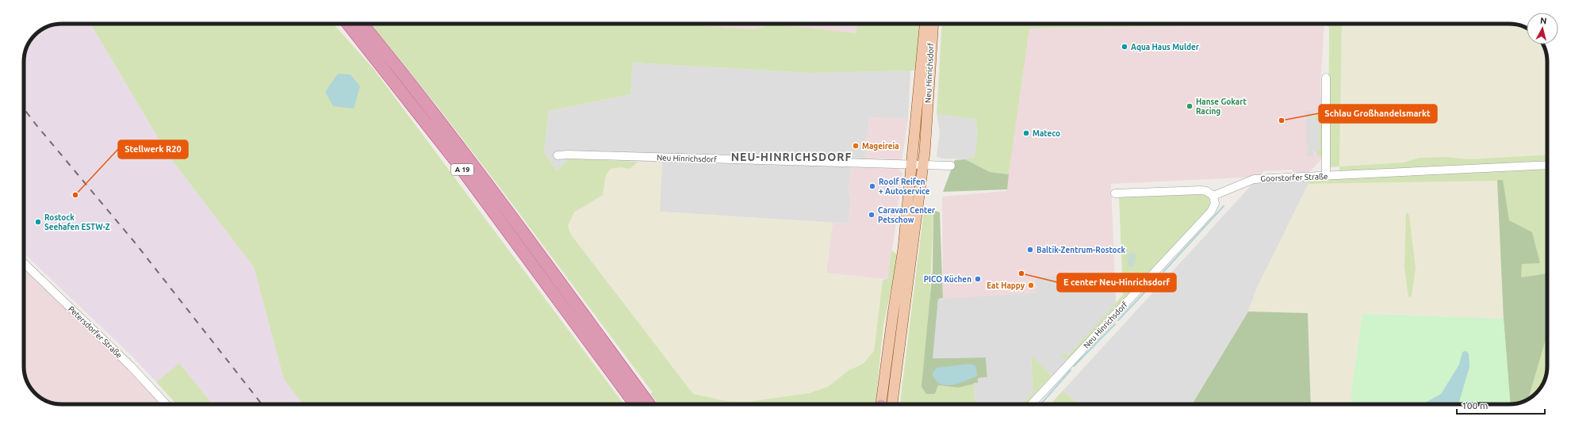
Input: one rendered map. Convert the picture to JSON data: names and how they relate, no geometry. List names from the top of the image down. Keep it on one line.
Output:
{"streets":{"highway":["A 19"],"main road":["Neu Hinrichsdorf"],"street":["Goorstorfer Straße","Petersdorfer Straße"]},"crossings":[["Neu Hinrichsdorf","Goorstorfer Straße"]],"districts":["NEU-HINRICHSDORF"],"places":["Aqua Haus Mulder","Hanse Gokart Racing","Schlau Großhandelsmarkt","Mateco","Mageireia","Roolf Reifen + Autoservice","Stellwerk R20","Caravan Center Petschow","Rostock Seehafen ESTW-Z","Baltik-Zentrum-Rostock","E center Neu-Hinrichsdorf","PICO Küchen","Eat Happy"],"scale_bar":"100 m","north":"top"}
